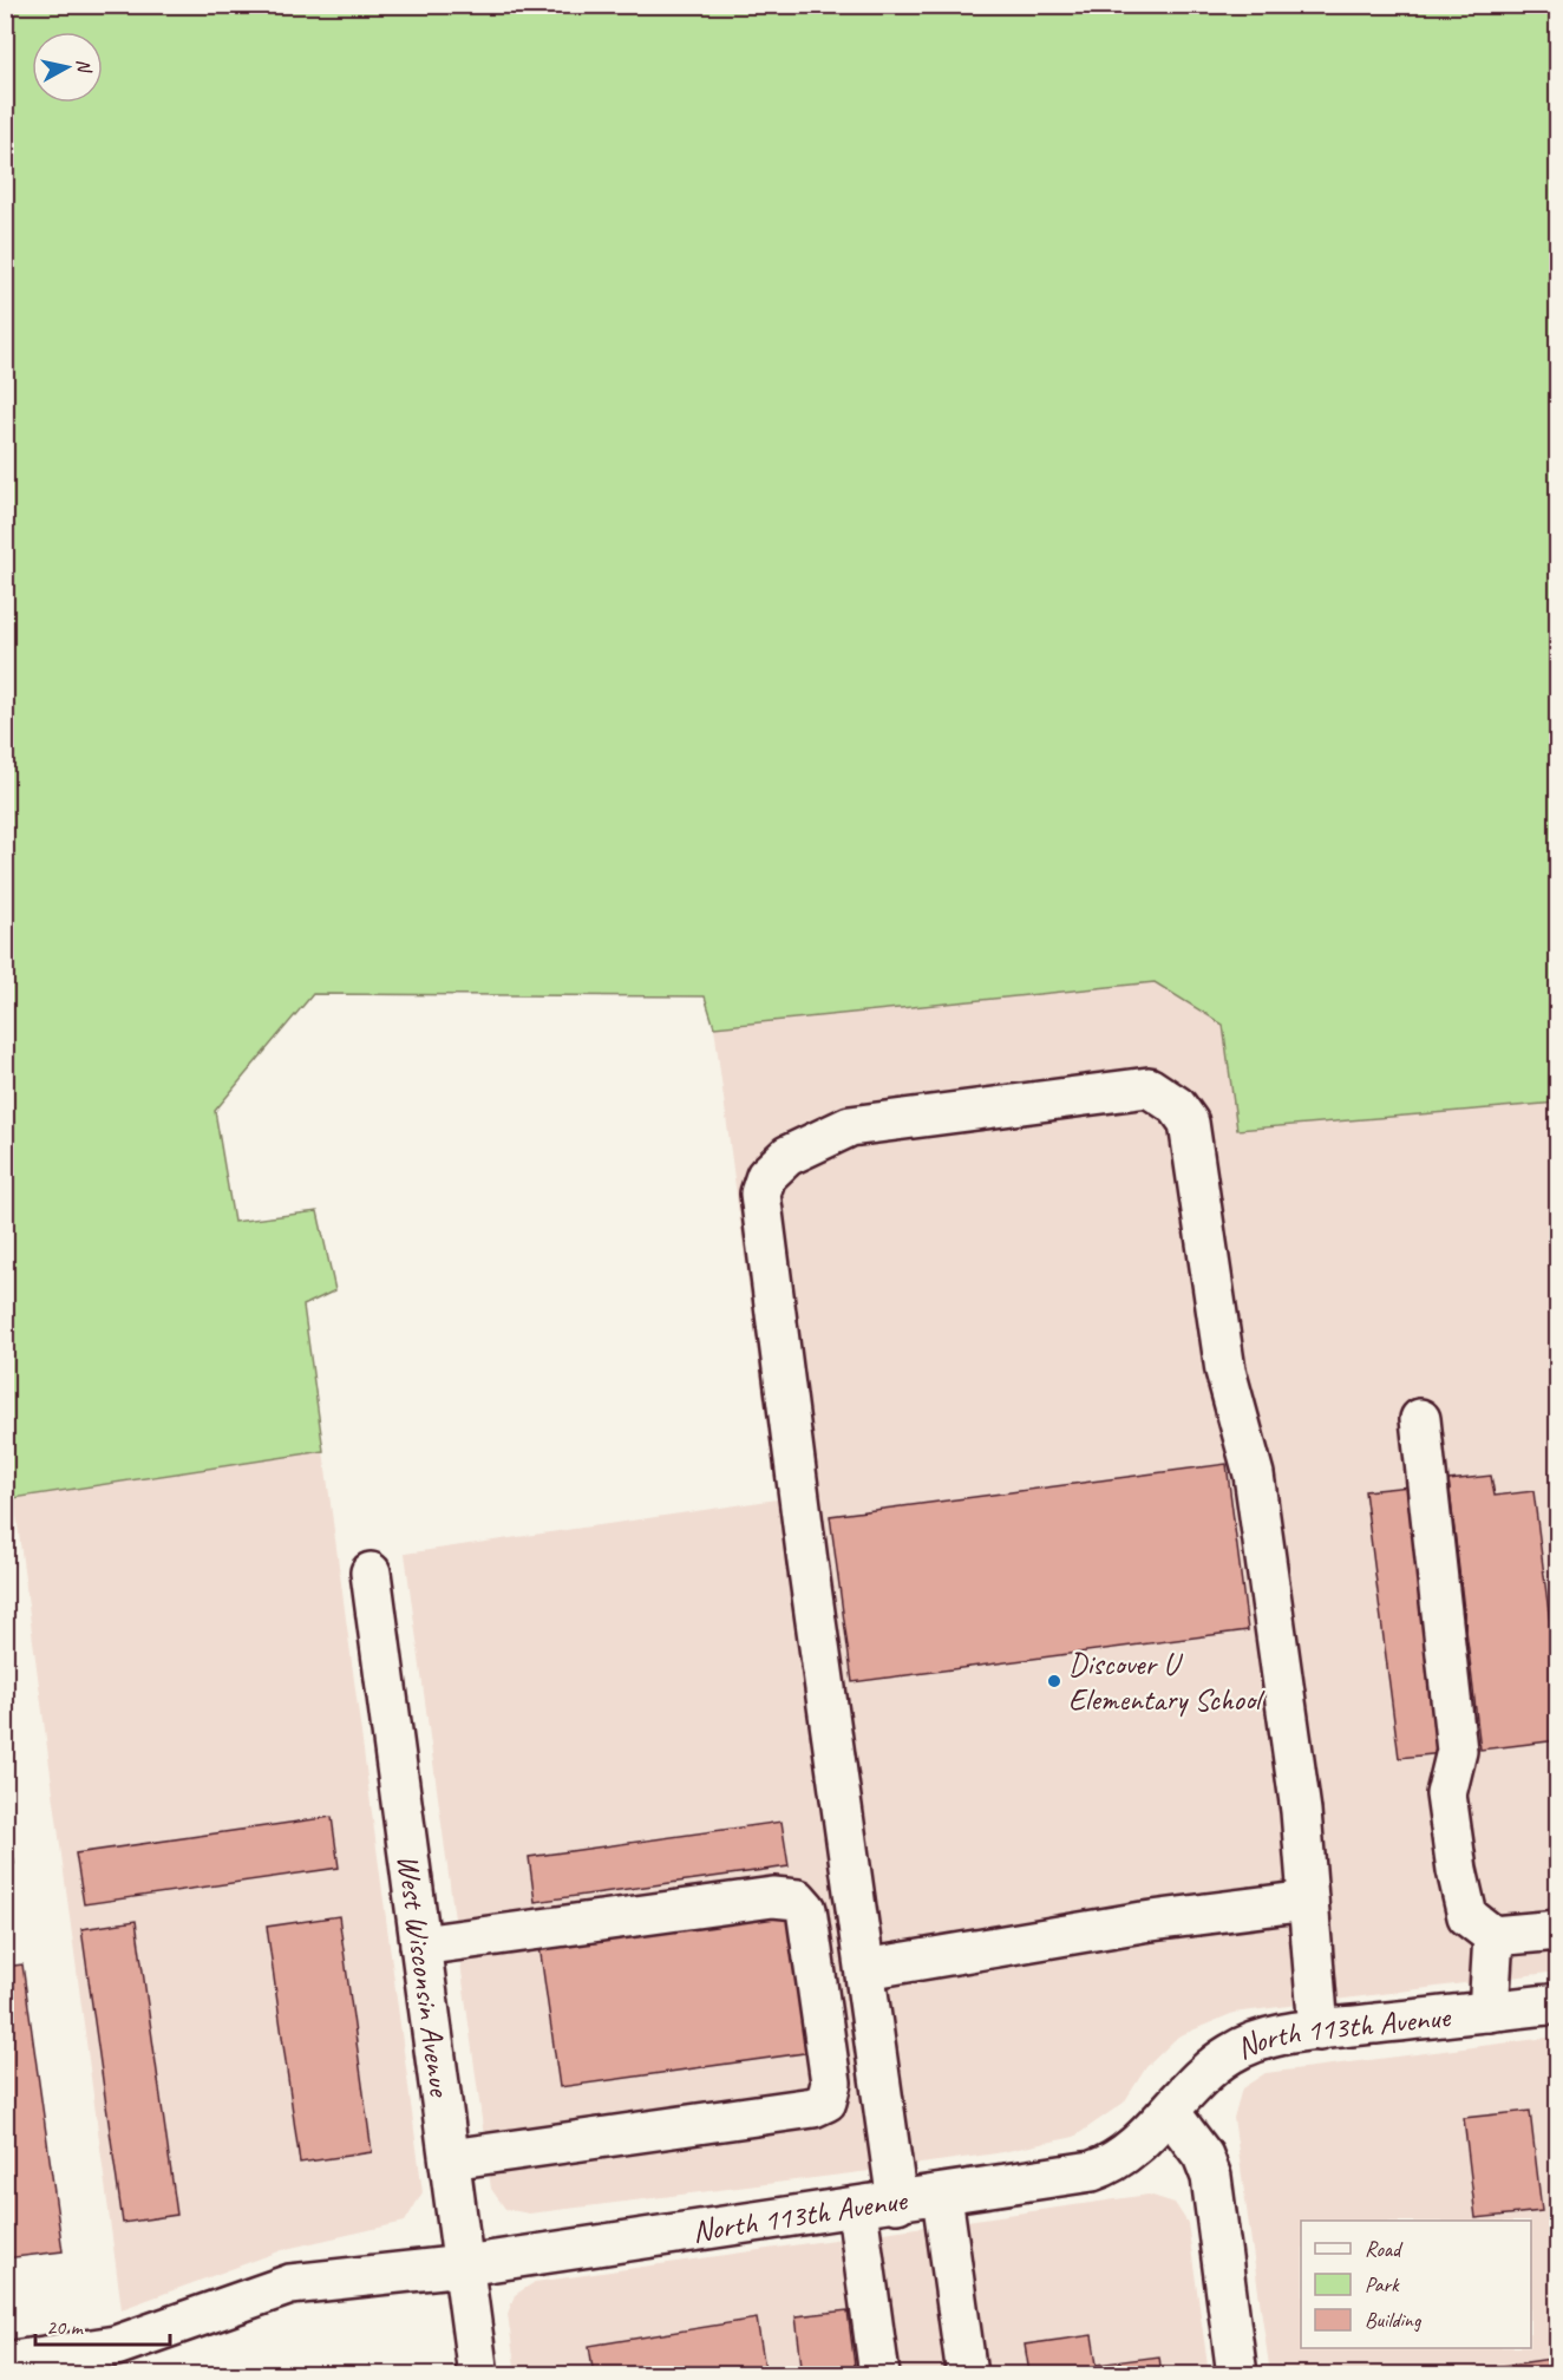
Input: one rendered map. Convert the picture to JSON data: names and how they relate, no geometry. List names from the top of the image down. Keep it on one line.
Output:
{"streets":{"street":["West Wisconsin Avenue","North 113th Avenue"]},"crossings":[["West Wisconsin Avenue","North 113th Avenue"]],"places":["Discover U Elementary School"],"legend":["Road","Park","Building"],"scale_bar":"20 m","north":"right"}
